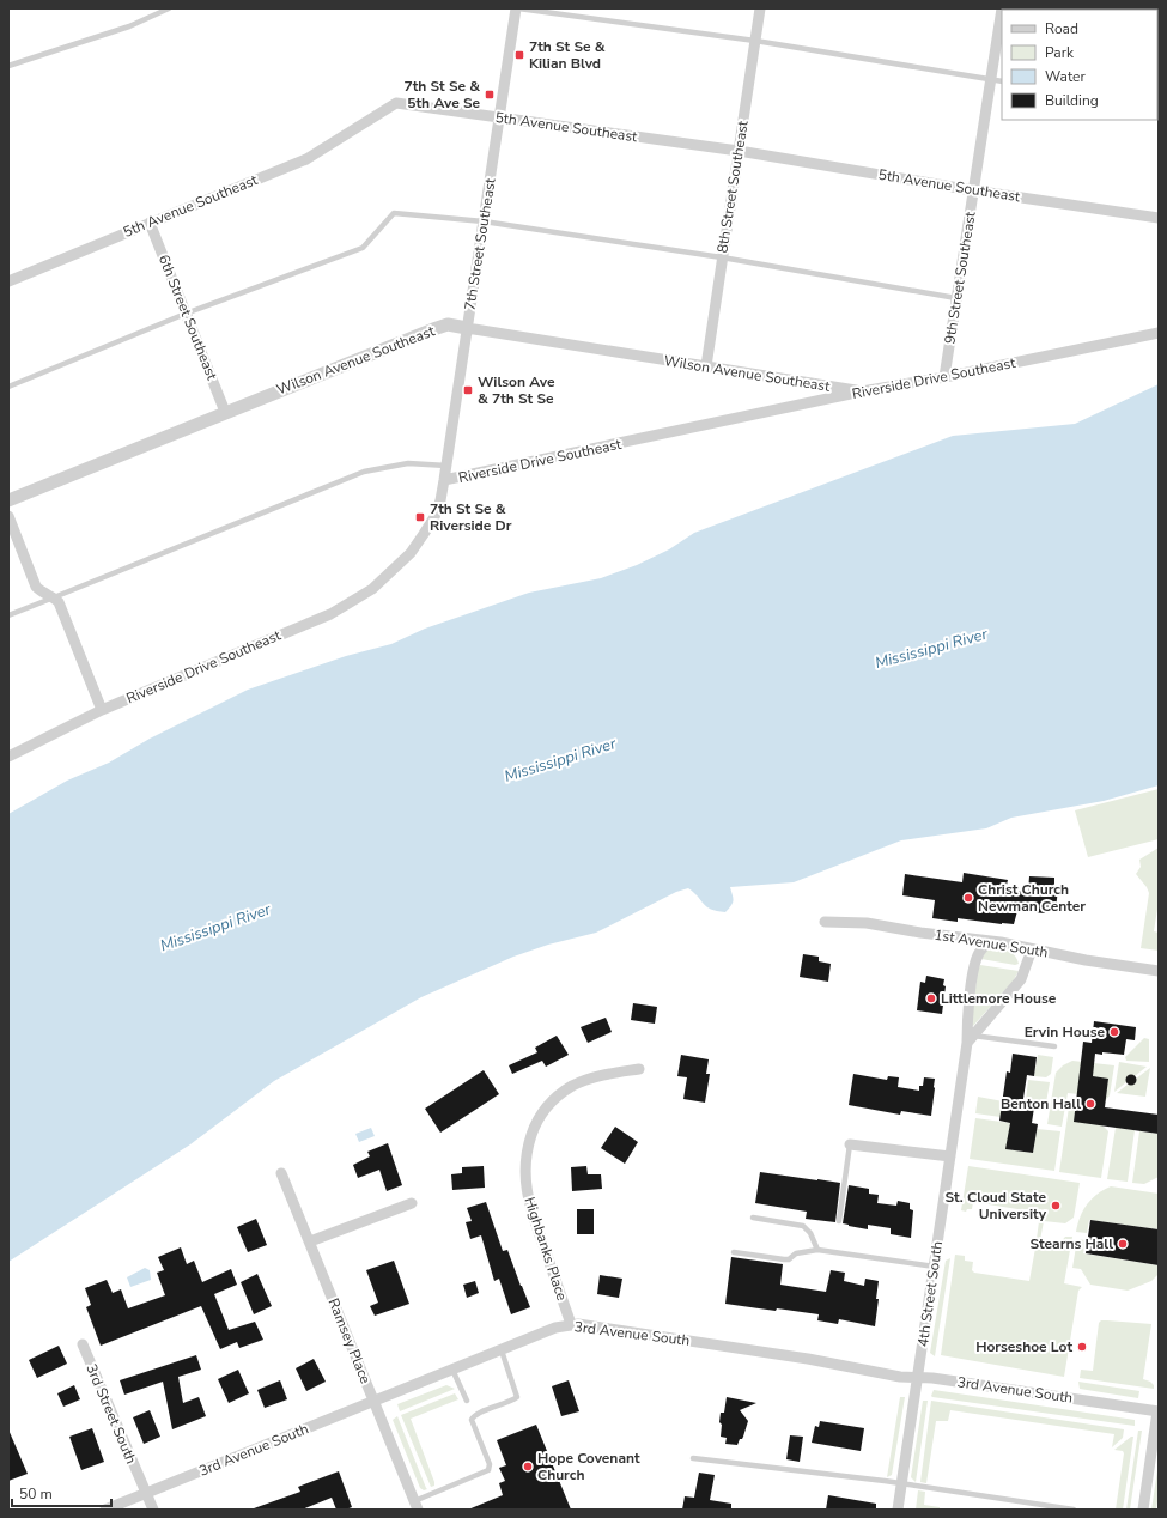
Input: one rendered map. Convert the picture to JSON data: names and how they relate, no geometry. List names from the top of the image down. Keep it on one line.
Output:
{"streets":{"street":["5th Avenue Southeast","8th Street Southeast","7th Street Southeast","9th Street Southeast","6th Street Southeast","Wilson Avenue Southeast","Riverside Drive Southeast","1st Avenue South","Highbanks Place","4th Street South","3rd Avenue South","Ramsey Place","3rd Street South"]},"crossings":[["5th Avenue Southeast","8th Street Southeast"],["5th Avenue Southeast","7th Street Southeast"],["5th Avenue Southeast","9th Street Southeast"],["5th Avenue Southeast","6th Street Southeast"],["8th Street Southeast","Wilson Avenue Southeast"],["7th Street Southeast","Wilson Avenue Southeast"],["7th Street Southeast","Riverside Drive Southeast"],["9th Street Southeast","Riverside Drive Southeast"],["6th Street Southeast","Wilson Avenue Southeast"],["Wilson Avenue Southeast","Riverside Drive Southeast"],["1st Avenue South","4th Street South"],["Highbanks Place","3rd Avenue South"],["4th Street South","3rd Avenue South"],["3rd Avenue South","Ramsey Place"],["3rd Avenue South","3rd Street South"]],"water":["Mississippi River"],"places":{"transit":["7th St Se & Kilian Blvd","7th St Se & 5th Ave Se","Wilson Ave & 7th St Se","7th St Se & Riverside Dr"],"other":["Christ Church Newman Center","Littlemore House","Ervin House","Benton Hall","St. Cloud State University","Stearns Hall","Horseshoe Lot","Hope Covenant Church"]},"legend":["Road","Park","Water","Building"],"scale_bar":"50 m"}
